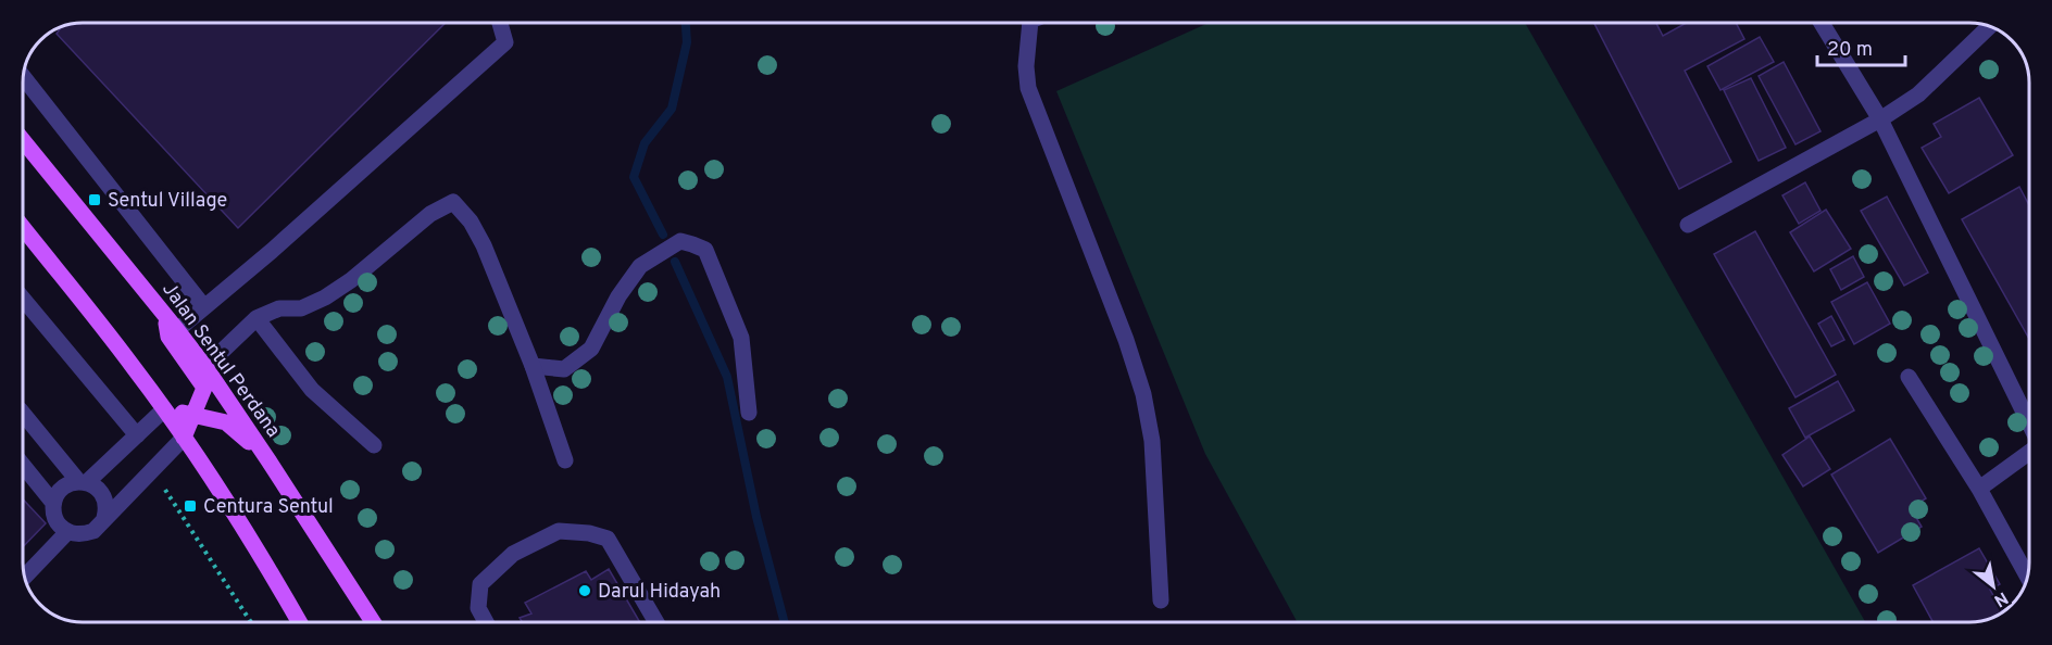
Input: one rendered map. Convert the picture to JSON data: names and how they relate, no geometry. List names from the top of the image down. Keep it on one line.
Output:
{"streets":{"main road":["Jalan Sentul Perdana"]},"places":{"transit":["Sentul Village","Centura Sentul"],"other":["Darul Hidayah"]},"scale_bar":"20 m","north":"bottom right"}
